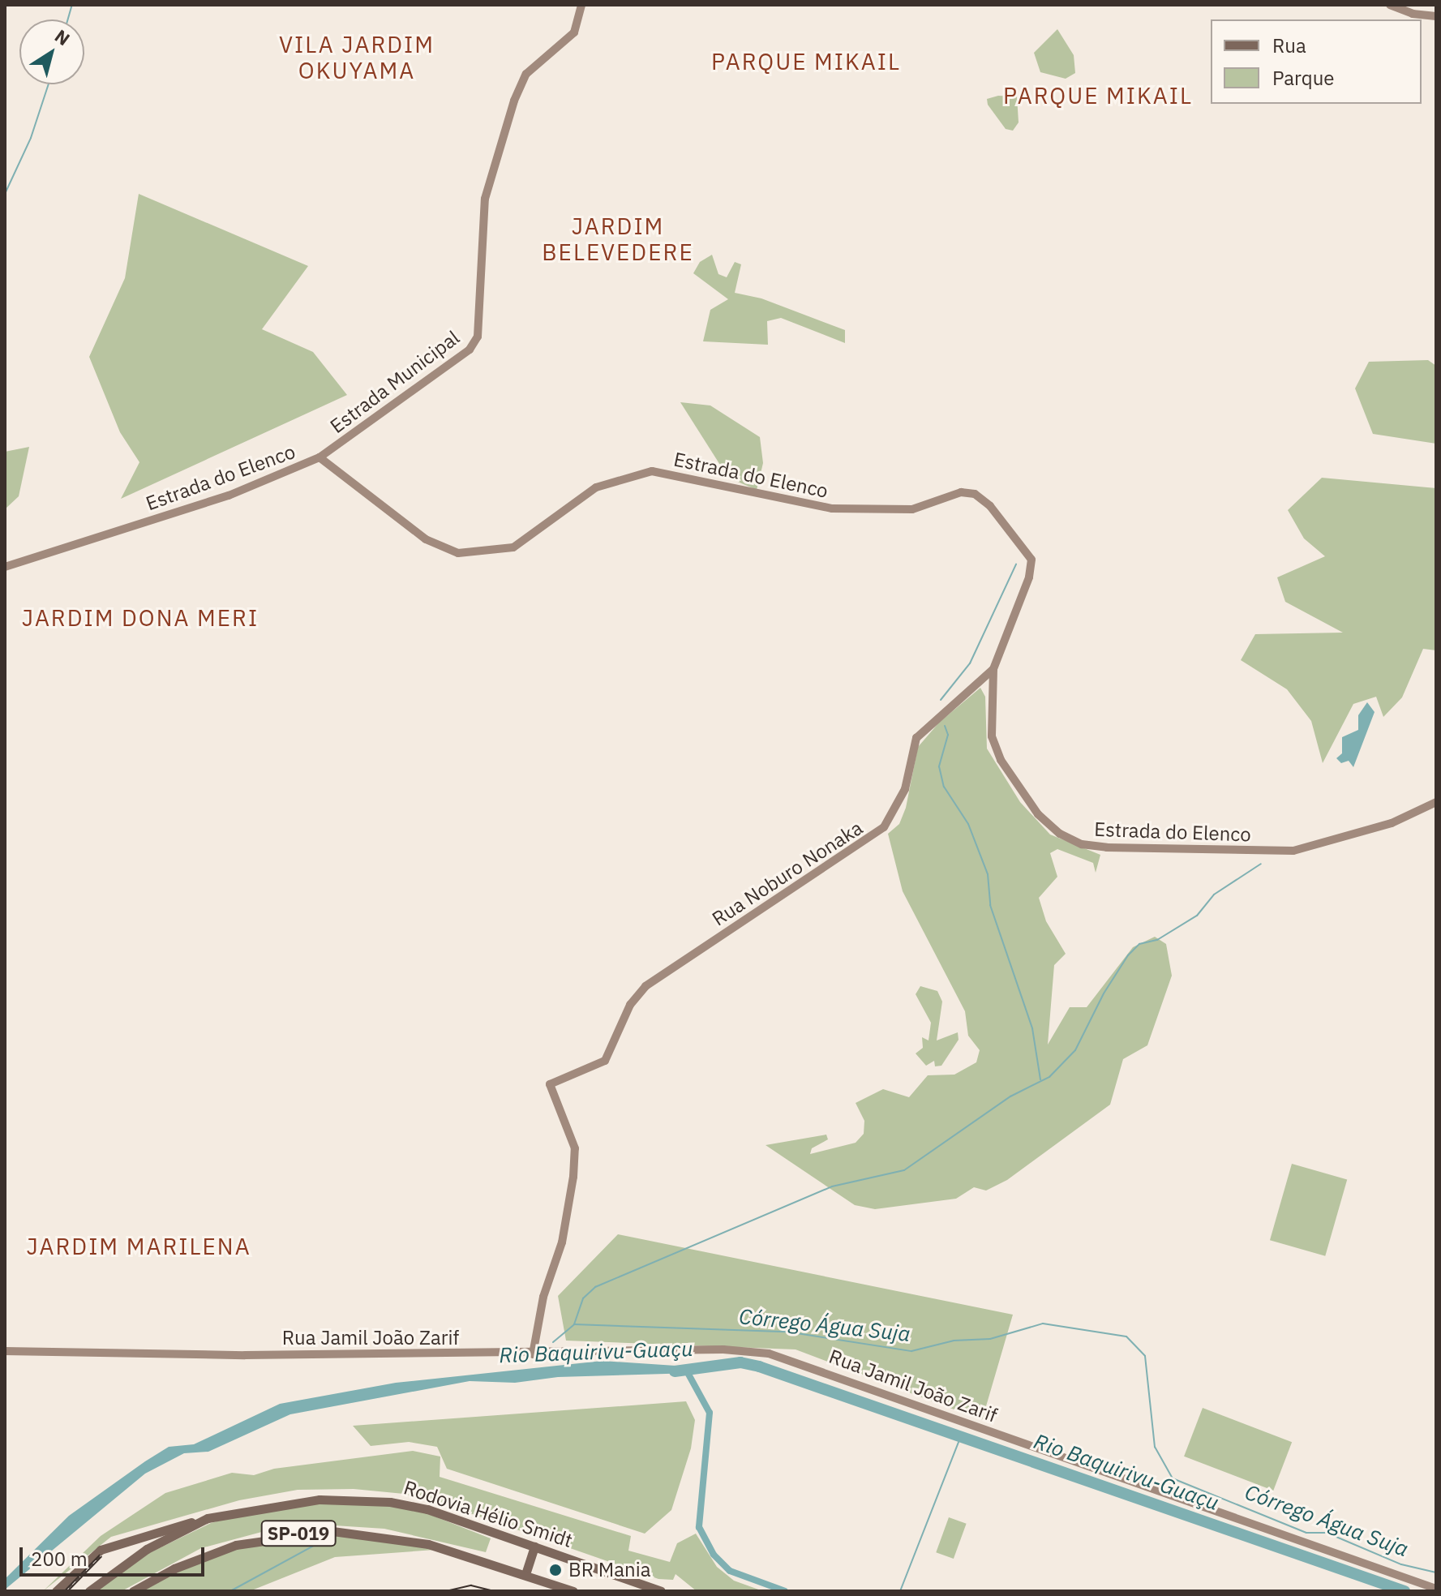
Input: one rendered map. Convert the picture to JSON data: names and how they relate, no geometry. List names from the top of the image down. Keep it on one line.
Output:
{"streets":{"main road":["Rodovia Hélio Smidt","SP-019"],"street":["Estrada Municipal","Estrada do Elenco","Rua Noburo Nonaka","Rua Jamil João Zarif"]},"crossings":[["Estrada Municipal","Estrada do Elenco"],["Estrada do Elenco","Rua Noburo Nonaka"],["Rua Noburo Nonaka","Rua Jamil João Zarif"]],"districts":["VILA JARDIM OKUYAMA","PARQUE MIKAIL","PARQUE MIKAIL","JARDIM BELEVEDERE","JARDIM DONA MERI","JARDIM MARILENA"],"water":["Córrego Água Suja","Rio Baquirivu-Guaçu"],"places":["BR Mania"],"legend":["Rua","Parque"],"scale_bar":"200 m","north":"top right"}
